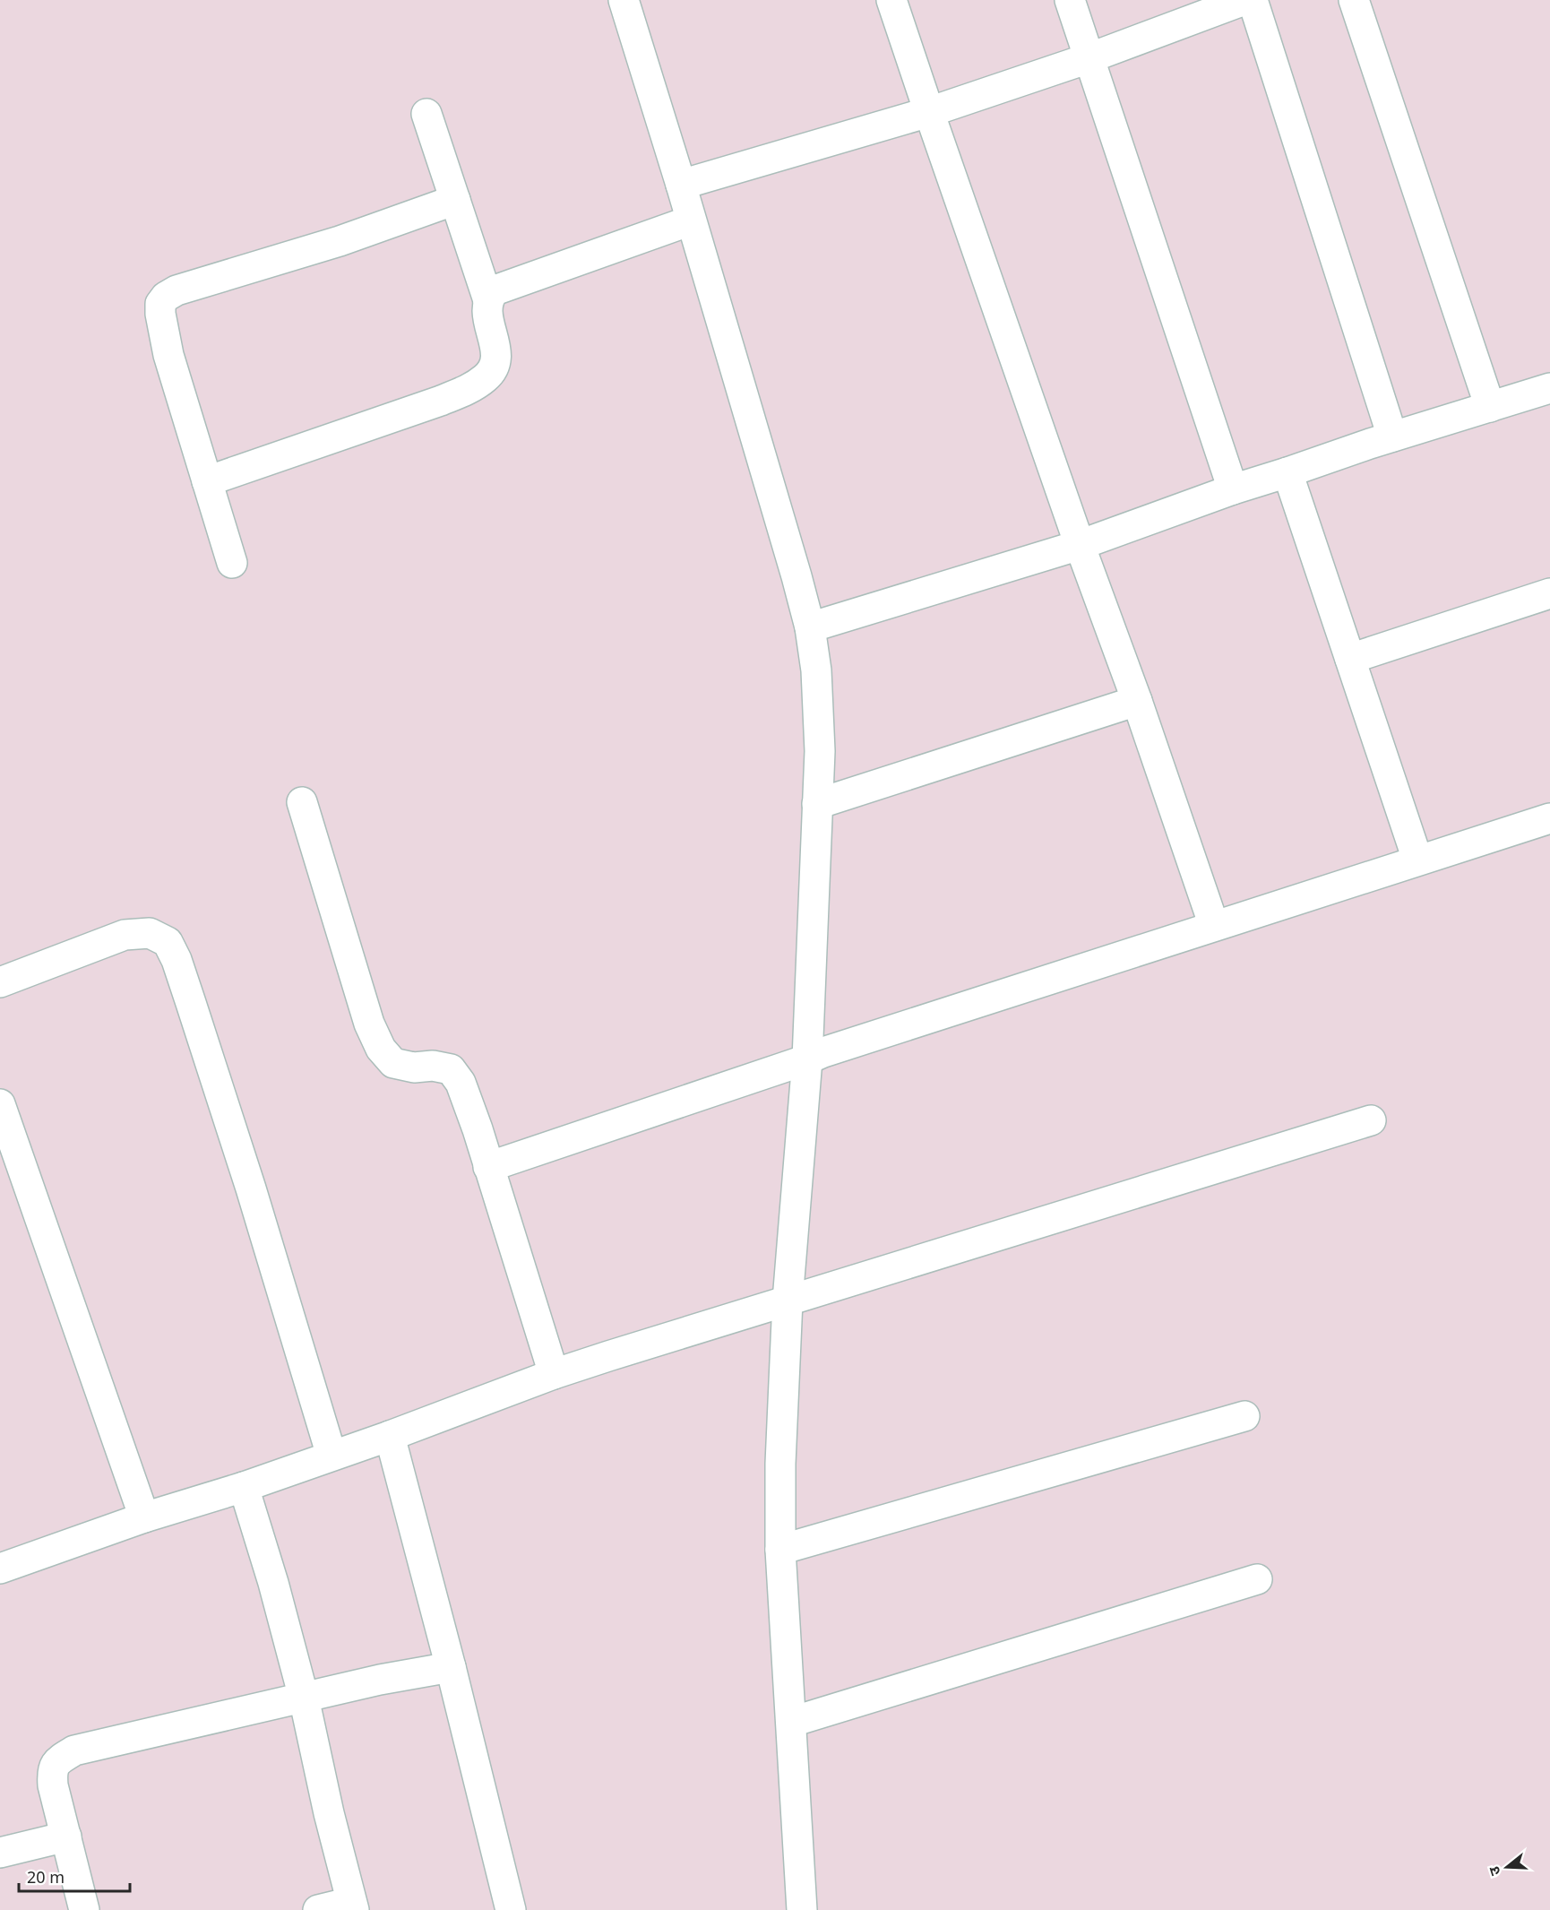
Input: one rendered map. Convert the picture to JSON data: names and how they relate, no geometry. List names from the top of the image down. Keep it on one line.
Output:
{"scale_bar":"20 m","north":"left"}
